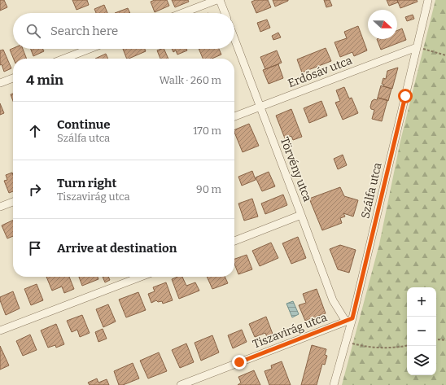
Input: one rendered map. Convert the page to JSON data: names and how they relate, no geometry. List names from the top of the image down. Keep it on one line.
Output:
{"streets":{"street":["Erdősáv utca","Törvény utca","Szálfa utca","Tiszavirág utca"]},"crossings":[["Erdősáv utca","Törvény utca"],["Erdősáv utca","Szálfa utca"],["Törvény utca","Szálfa utca"],["Törvény utca","Tiszavirág utca"],["Szálfa utca","Tiszavirág utca"]],"north":"right","page":{"search":"Search here","heading":["4 min","Walk · 260 m"],"list":[["Continue","Szálfa utca","170 m"],["Turn right","Tiszavirág utca","90 m"],"Arrive at destination"],"map_buttons":["+","−"]}}
